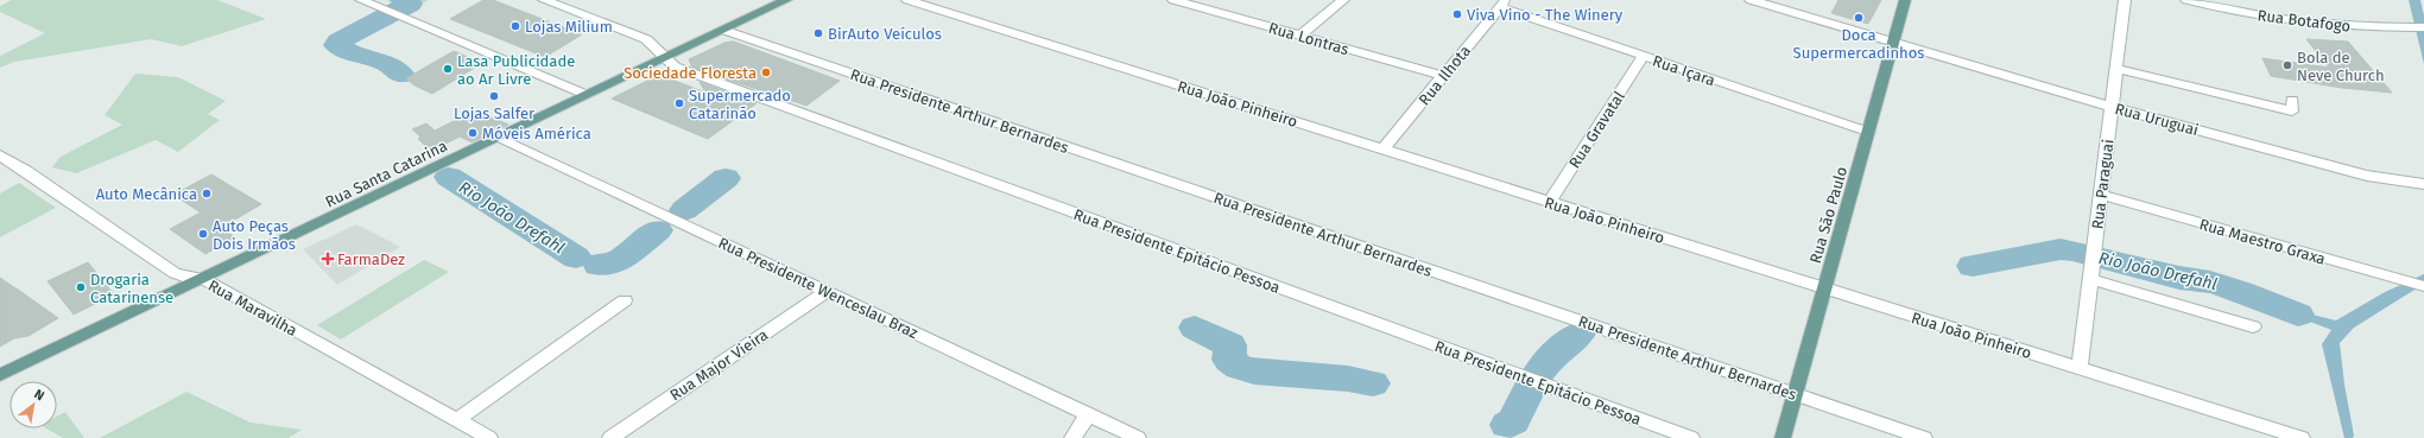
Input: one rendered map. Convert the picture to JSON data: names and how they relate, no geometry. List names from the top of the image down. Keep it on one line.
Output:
{"streets":{"main road":["Rua Santa Catarina","Rua São Paulo"],"street":["Rua Botafogo","Rua Lontras","Rua Içara","Rua Ilhota","Rua João Pinheiro","Rua Presidente Arthur Bernardes","Rua Uruguai","Rua Gravatal","Rua Paraguai","Rua Maestro Graxa","Rua Presidente Epitácio Pessoa","Rua Presidente Wenceslau Braz","Rua Maravilha","Rua Major Vieira"]},"crossings":[["Rua Lontras","Rua Ilhota"],["Rua Içara","Rua Ilhota"],["Rua Içara","Rua Gravatal"],["Rua Içara","Rua São Paulo"],["Rua Ilhota","Rua João Pinheiro"],["Rua João Pinheiro","Rua Gravatal"],["Rua João Pinheiro","Rua Paraguai"],["Rua João Pinheiro","Rua São Paulo"],["Rua Presidente Arthur Bernardes","Rua Santa Catarina"],["Rua Presidente Arthur Bernardes","Rua São Paulo"],["Rua Uruguai","Rua Paraguai"],["Rua Uruguai","Rua São Paulo"],["Rua Santa Catarina","Rua Presidente Epitácio Pessoa"],["Rua Santa Catarina","Rua Presidente Wenceslau Braz"],["Rua Santa Catarina","Rua Maravilha"],["Rua Paraguai","Rua Maestro Graxa"],["Rua Presidente Wenceslau Braz","Rua Major Vieira"]],"water":["Rio João Drefahl"],"places":{"other":["Viva Vino - The Winery","Doca Supermercadinhos","Lojas Milium","BirAuto Veículos","Bola de Neve Church","Lasa Publicidade ao Ar Livre","Sociedade Floresta","Lojas Salfer","Supermercado Catarinão","Móveis América","Auto Mecânica","Auto Peças Dois Irmãos","Drogaria Catarinense"],"health":["FarmaDez"]},"north":"top right"}
